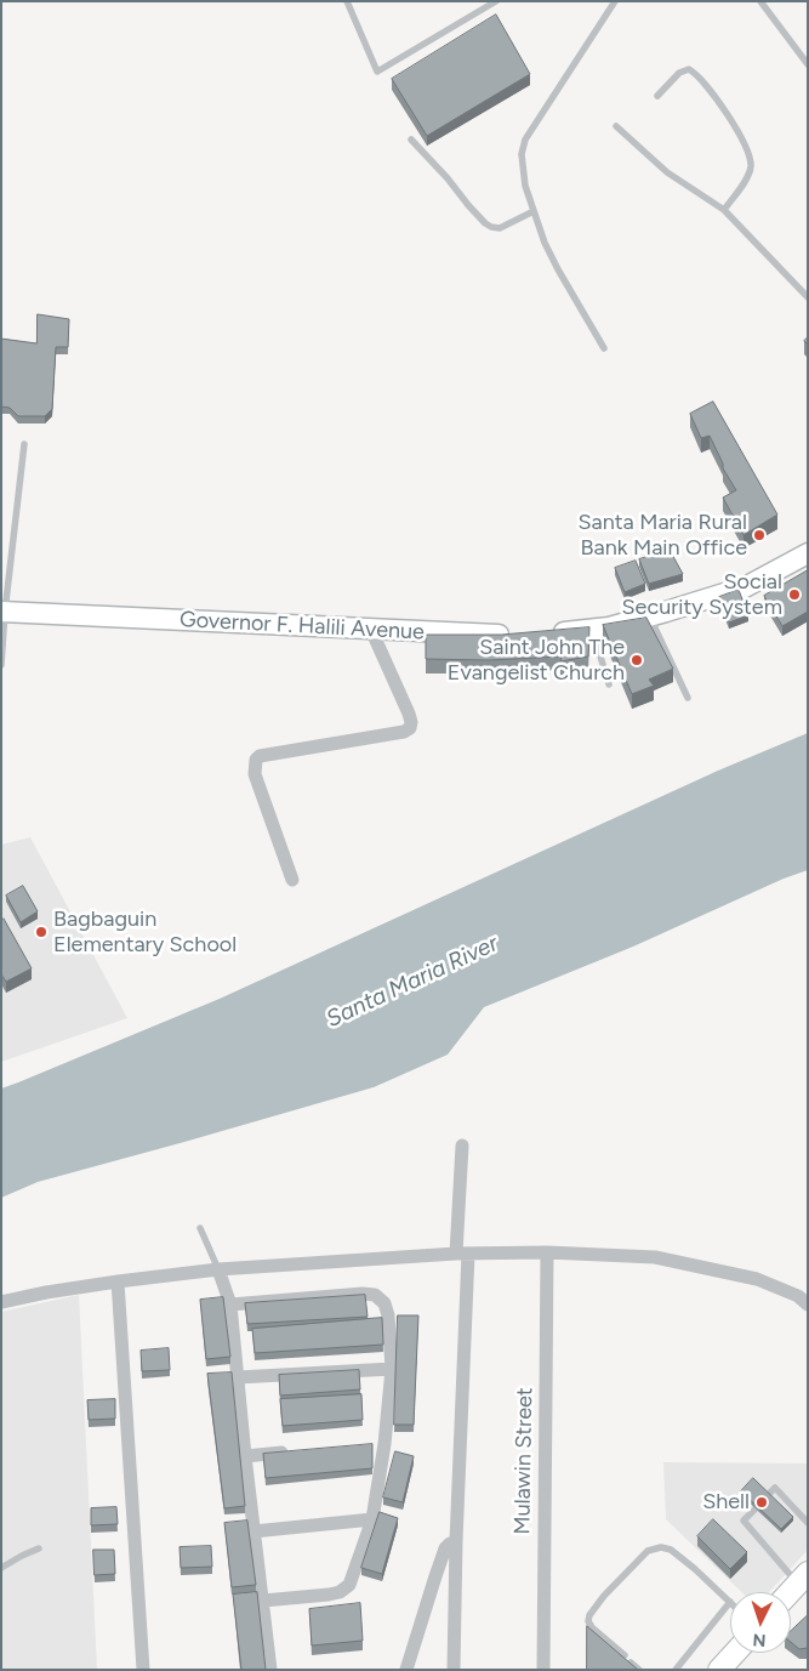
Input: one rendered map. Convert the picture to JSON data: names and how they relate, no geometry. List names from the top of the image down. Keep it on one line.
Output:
{"streets":{"main road":["Governor F. Halili Avenue"],"street":["Mulawin Street"]},"water":["Santa Maria River"],"places":["Santa Maria Rural Bank Main Office","Social Security System","Saint John The Evangelist Church","Bagbaguin Elementary School","Shell"],"north":"bottom"}
